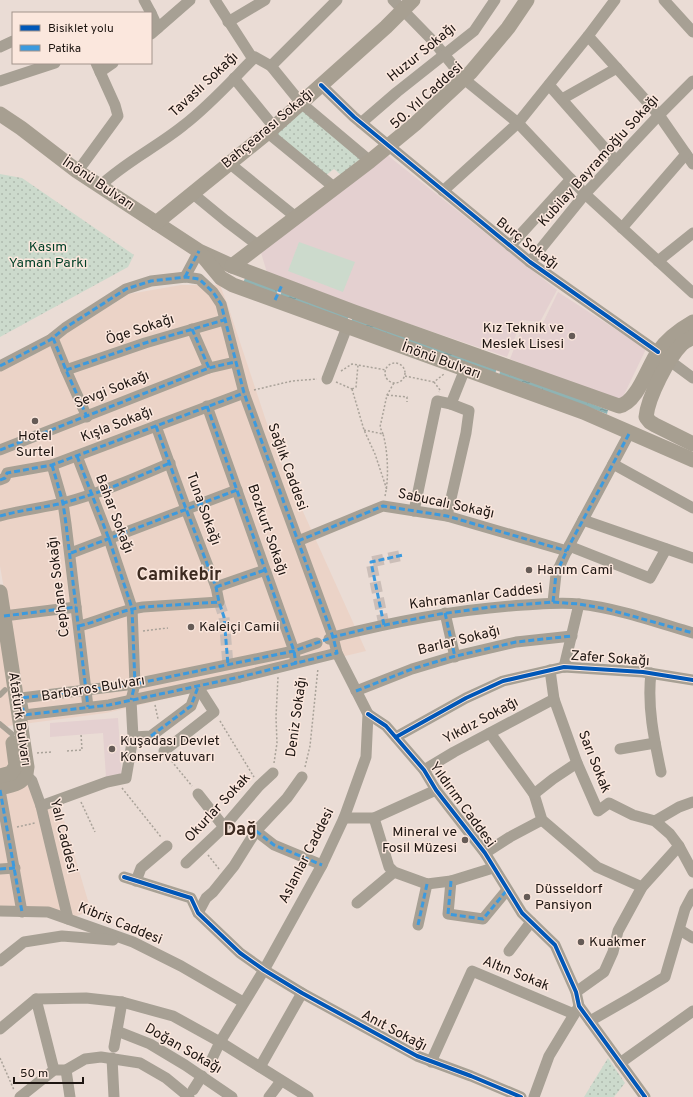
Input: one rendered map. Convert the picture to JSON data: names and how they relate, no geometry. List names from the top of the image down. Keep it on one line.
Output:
{"streets":{"main road":["50. Yıl Caddesi","Bahçearası Sokağı","İnönü Bulvarı","Atatürk Bulvarı"],"street":["Huzur Sokağı","Tavaslı Sokağı","Kubilay Bayramoğlu Sokağı","Burç Sokağı","Öge Sokağı","Sevgi Sokağı","Kışla Sokağı","Sağlık Caddesi","Sabucalı Sokağı","Tuna Sokağı","Bahar Sokağı","Bozkurt Sokağı","Cephane Sokağı","Kahramanlar Caddesi","Barlar Sokağı","Zafer Sokağı","Barbaros Bulvarı","Deniz Sokağı","Yıkdız Sokağı","Sarı Sokak","Yıldırım Caddesi","Okurlar Sokak","Yalı Caddesi","Aslanlar Caddesi","Kibris Caddesi","Altın Sokak","Anıt Sokağı","Doğan Sokağı"]},"crossings":[["Huzur Sokağı","Burç Sokağı"],["Tavaslı Sokağı","50. Yıl Caddesi"],["Tavaslı Sokağı","Bahçearası Sokağı"],["Tavaslı Sokağı","İnönü Bulvarı"],["50. Yıl Caddesi","İnönü Bulvarı"],["50. Yıl Caddesi","Burç Sokağı"],["Bahçearası Sokağı","İnönü Bulvarı"],["Bahçearası Sokağı","Burç Sokağı"],["Kubilay Bayramoğlu Sokağı","Burç Sokağı"],["İnönü Bulvarı","Burç Sokağı"],["Öge Sokağı","Sağlık Caddesi"],["Sevgi Sokağı","Sağlık Caddesi"],["Kışla Sokağı","Sağlık Caddesi"],["Kışla Sokağı","Tuna Sokağı"],["Kışla Sokağı","Bahar Sokağı"],["Kışla Sokağı","Bozkurt Sokağı"],["Kışla Sokağı","Cephane Sokağı"],["Sağlık Caddesi","Sabucalı Sokağı"],["Sağlık Caddesi","Kahramanlar Caddesi"],["Sağlık Caddesi","Barbaros Bulvarı"],["Tuna Sokağı","Bahar Sokağı"],["Bahar Sokağı","Barbaros Bulvarı"],["Bozkurt Sokağı","Barbaros Bulvarı"],["Cephane Sokağı","Barbaros Bulvarı"],["Zafer Sokağı","Sarı Sokak"],["Zafer Sokağı","Yıldırım Caddesi"],["Barbaros Bulvarı","Deniz Sokağı"],["Deniz Sokağı","Anıt Sokağı"],["Atatürk Bulvarı","Yalı Caddesi"],["Yıkdız Sokağı","Sarı Sokak"],["Yıkdız Sokağı","Yıldırım Caddesi"],["Yıldırım Caddesi","Aslanlar Caddesi"],["Yıldırım Caddesi","Altın Sokak"],["Yalı Caddesi","Kibris Caddesi"],["Aslanlar Caddesi","Kibris Caddesi"],["Aslanlar Caddesi","Anıt Sokağı"],["Altın Sokak","Anıt Sokağı"]],"districts":["Camikebir","Dağ"],"parks":["Kasım Yaman Parkı"],"places":["Kız Teknik ve Meslek Lisesi","Hotel Surtel","Hanım Cami","Kaleiçi Camii","Kuşadası Devlet Konservatuvarı","Mineral ve Fosil Müzesi","Düsseldorf Pansiyon","Kuakmer"],"legend":["Bisiklet yolu","Patika"],"scale_bar":"50 m"}
